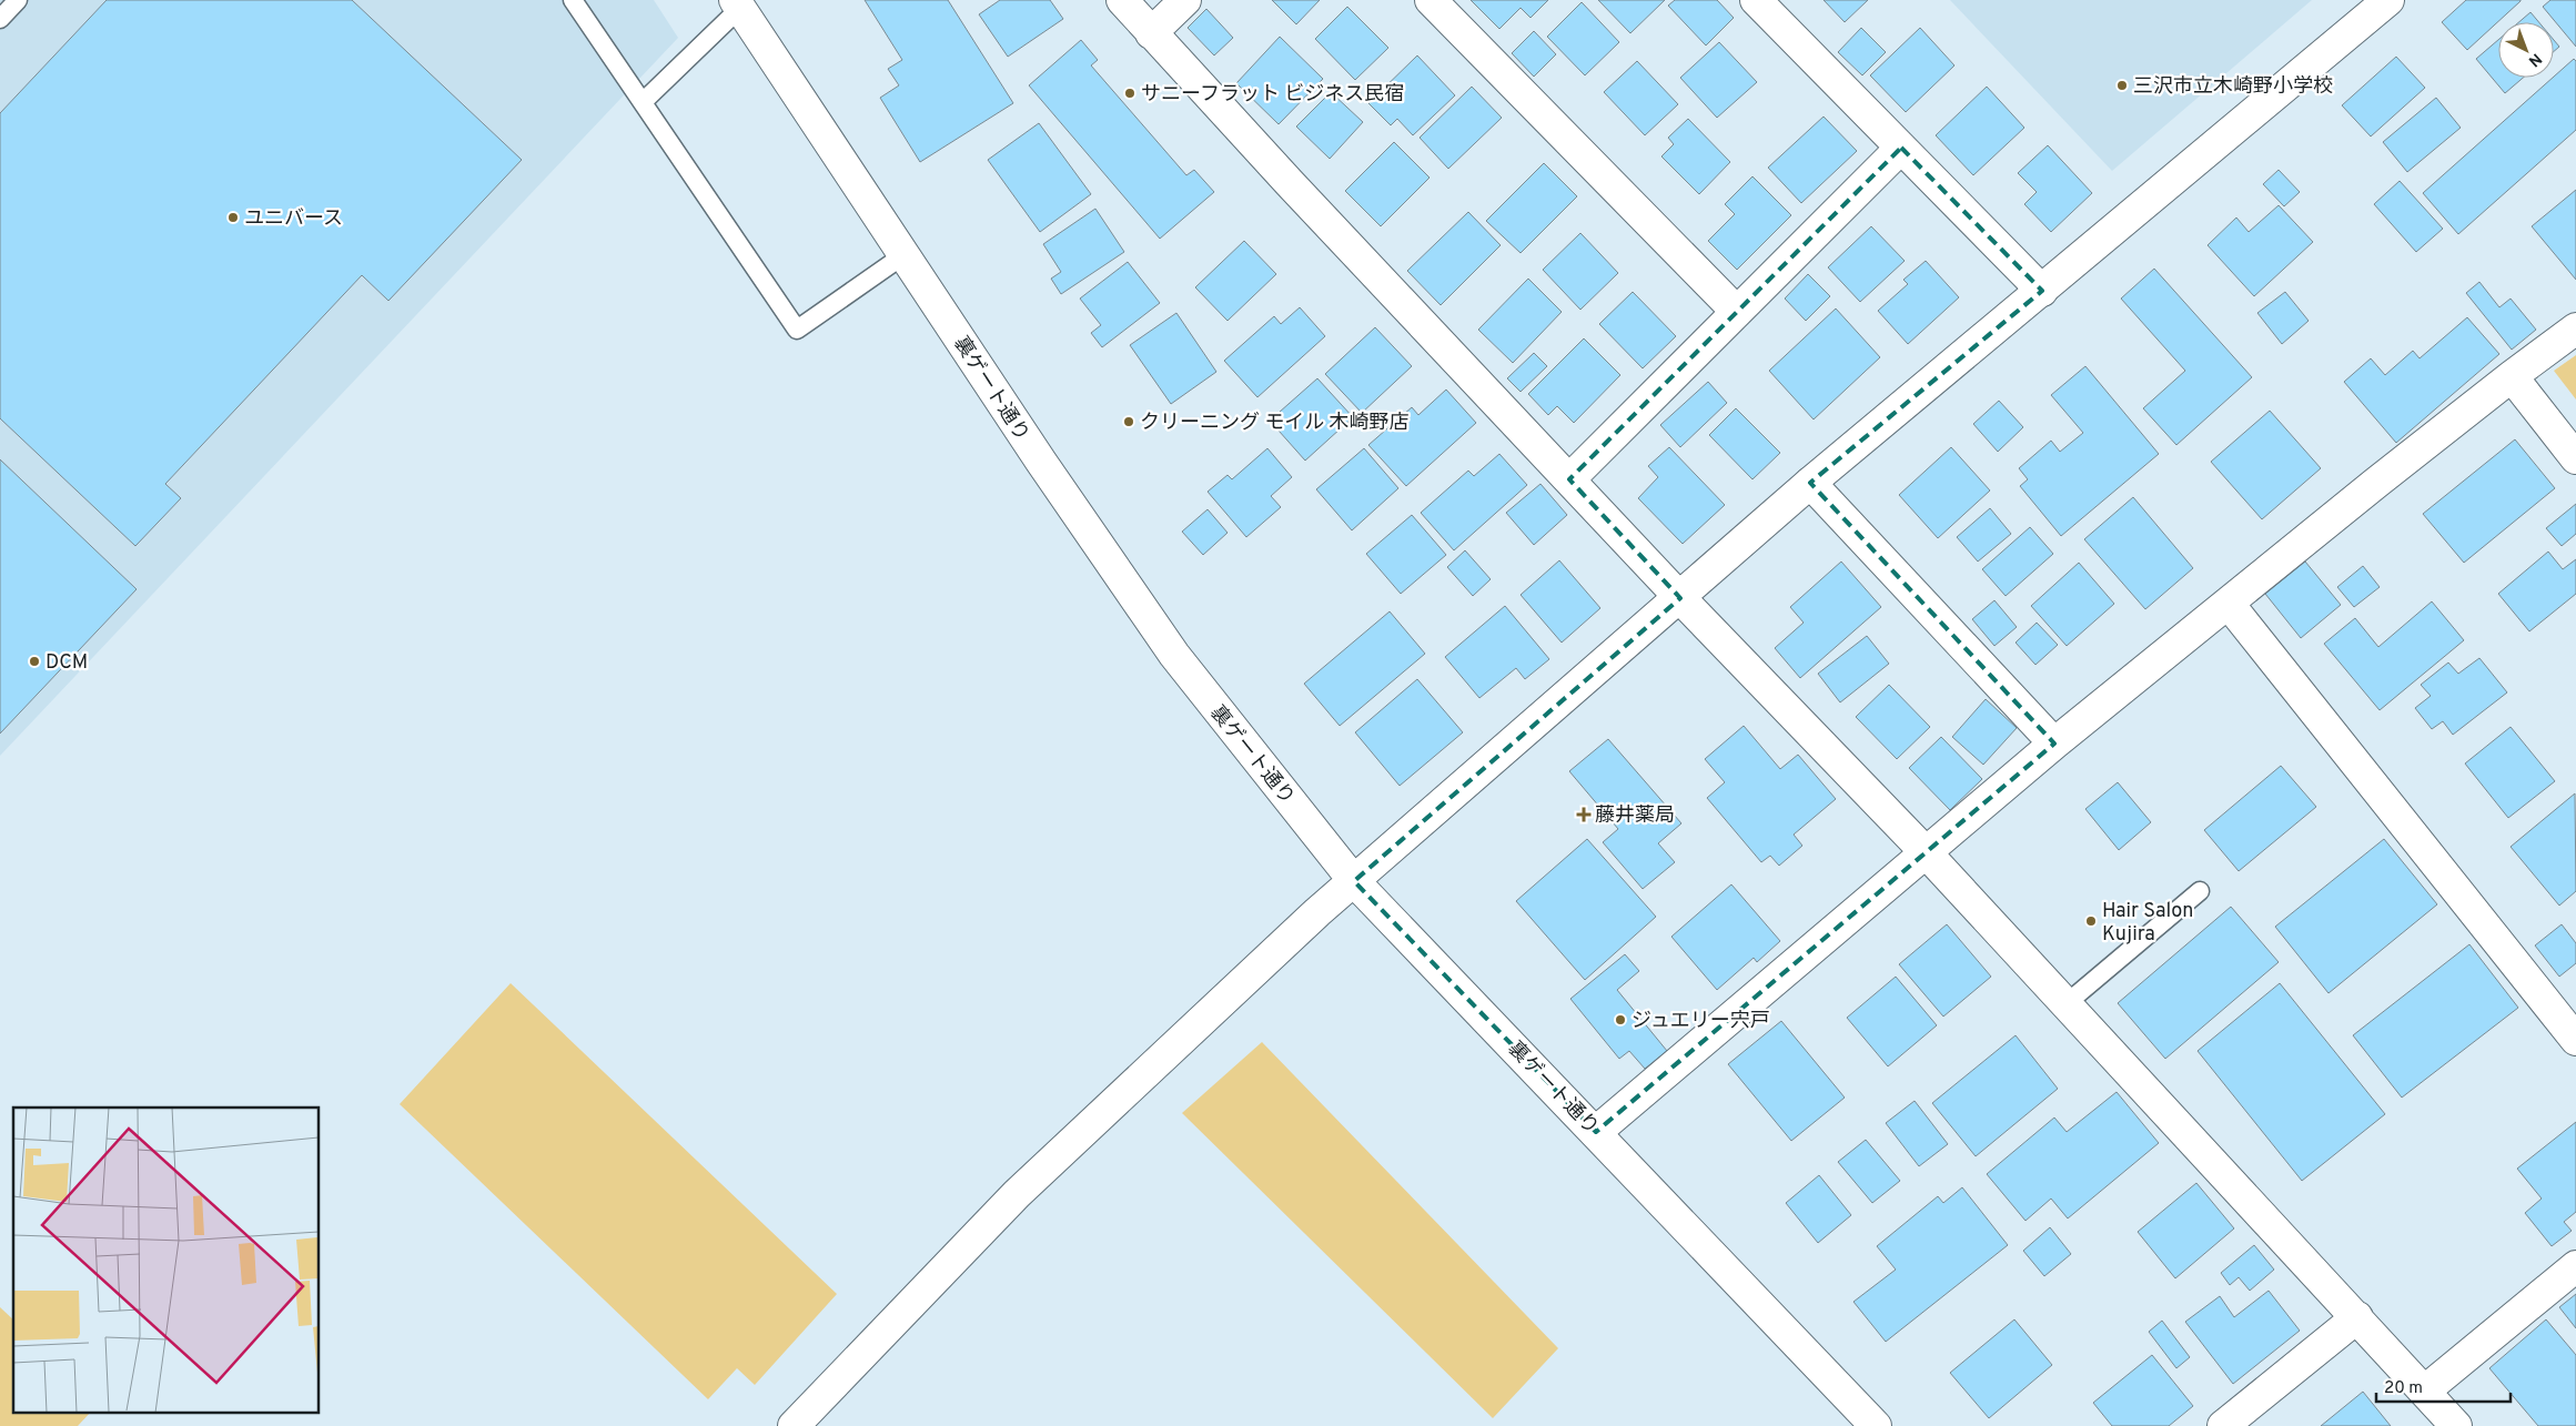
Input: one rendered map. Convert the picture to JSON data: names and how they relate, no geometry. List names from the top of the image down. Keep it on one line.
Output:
{"streets":{"street":["裏ゲート通り"]},"places":{"other":["三沢市立木崎野小学校","サニーフラット ビジネス民宿","ユニバース","クリーニング モイル 木崎野店","DCM","Hair Salon Kujira","ジュエリー宍戸"],"health":["藤井薬局"]},"scale_bar":"20 m","north":"bottom right"}
